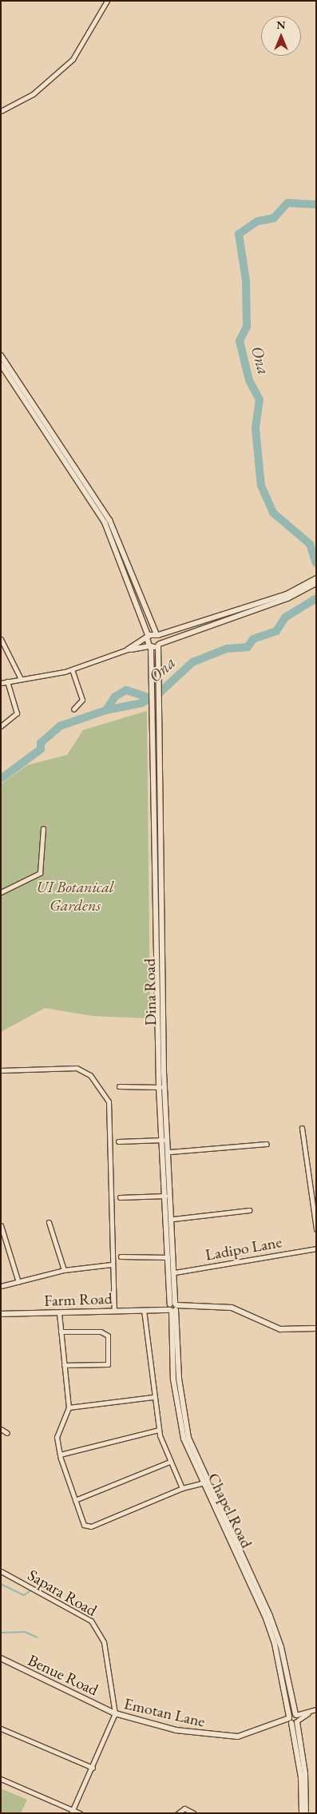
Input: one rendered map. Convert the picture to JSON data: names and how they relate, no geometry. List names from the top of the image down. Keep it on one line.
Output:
{"streets":{"street":["Dina Road","Ladipo Lane","Farm Road","Chapel Road","Sapara Road","Benue Road","Emotan Lane"]},"crossings":[["Dina Road","Ladipo Lane"],["Dina Road","Farm Road"],["Dina Road","Chapel Road"],["Farm Road","Chapel Road"],["Chapel Road","Emotan Lane"],["Sapara Road","Benue Road"],["Sapara Road","Emotan Lane"],["Benue Road","Emotan Lane"]],"water":["Ona"],"parks":["UI Botanical Gardens"],"north":"top"}
